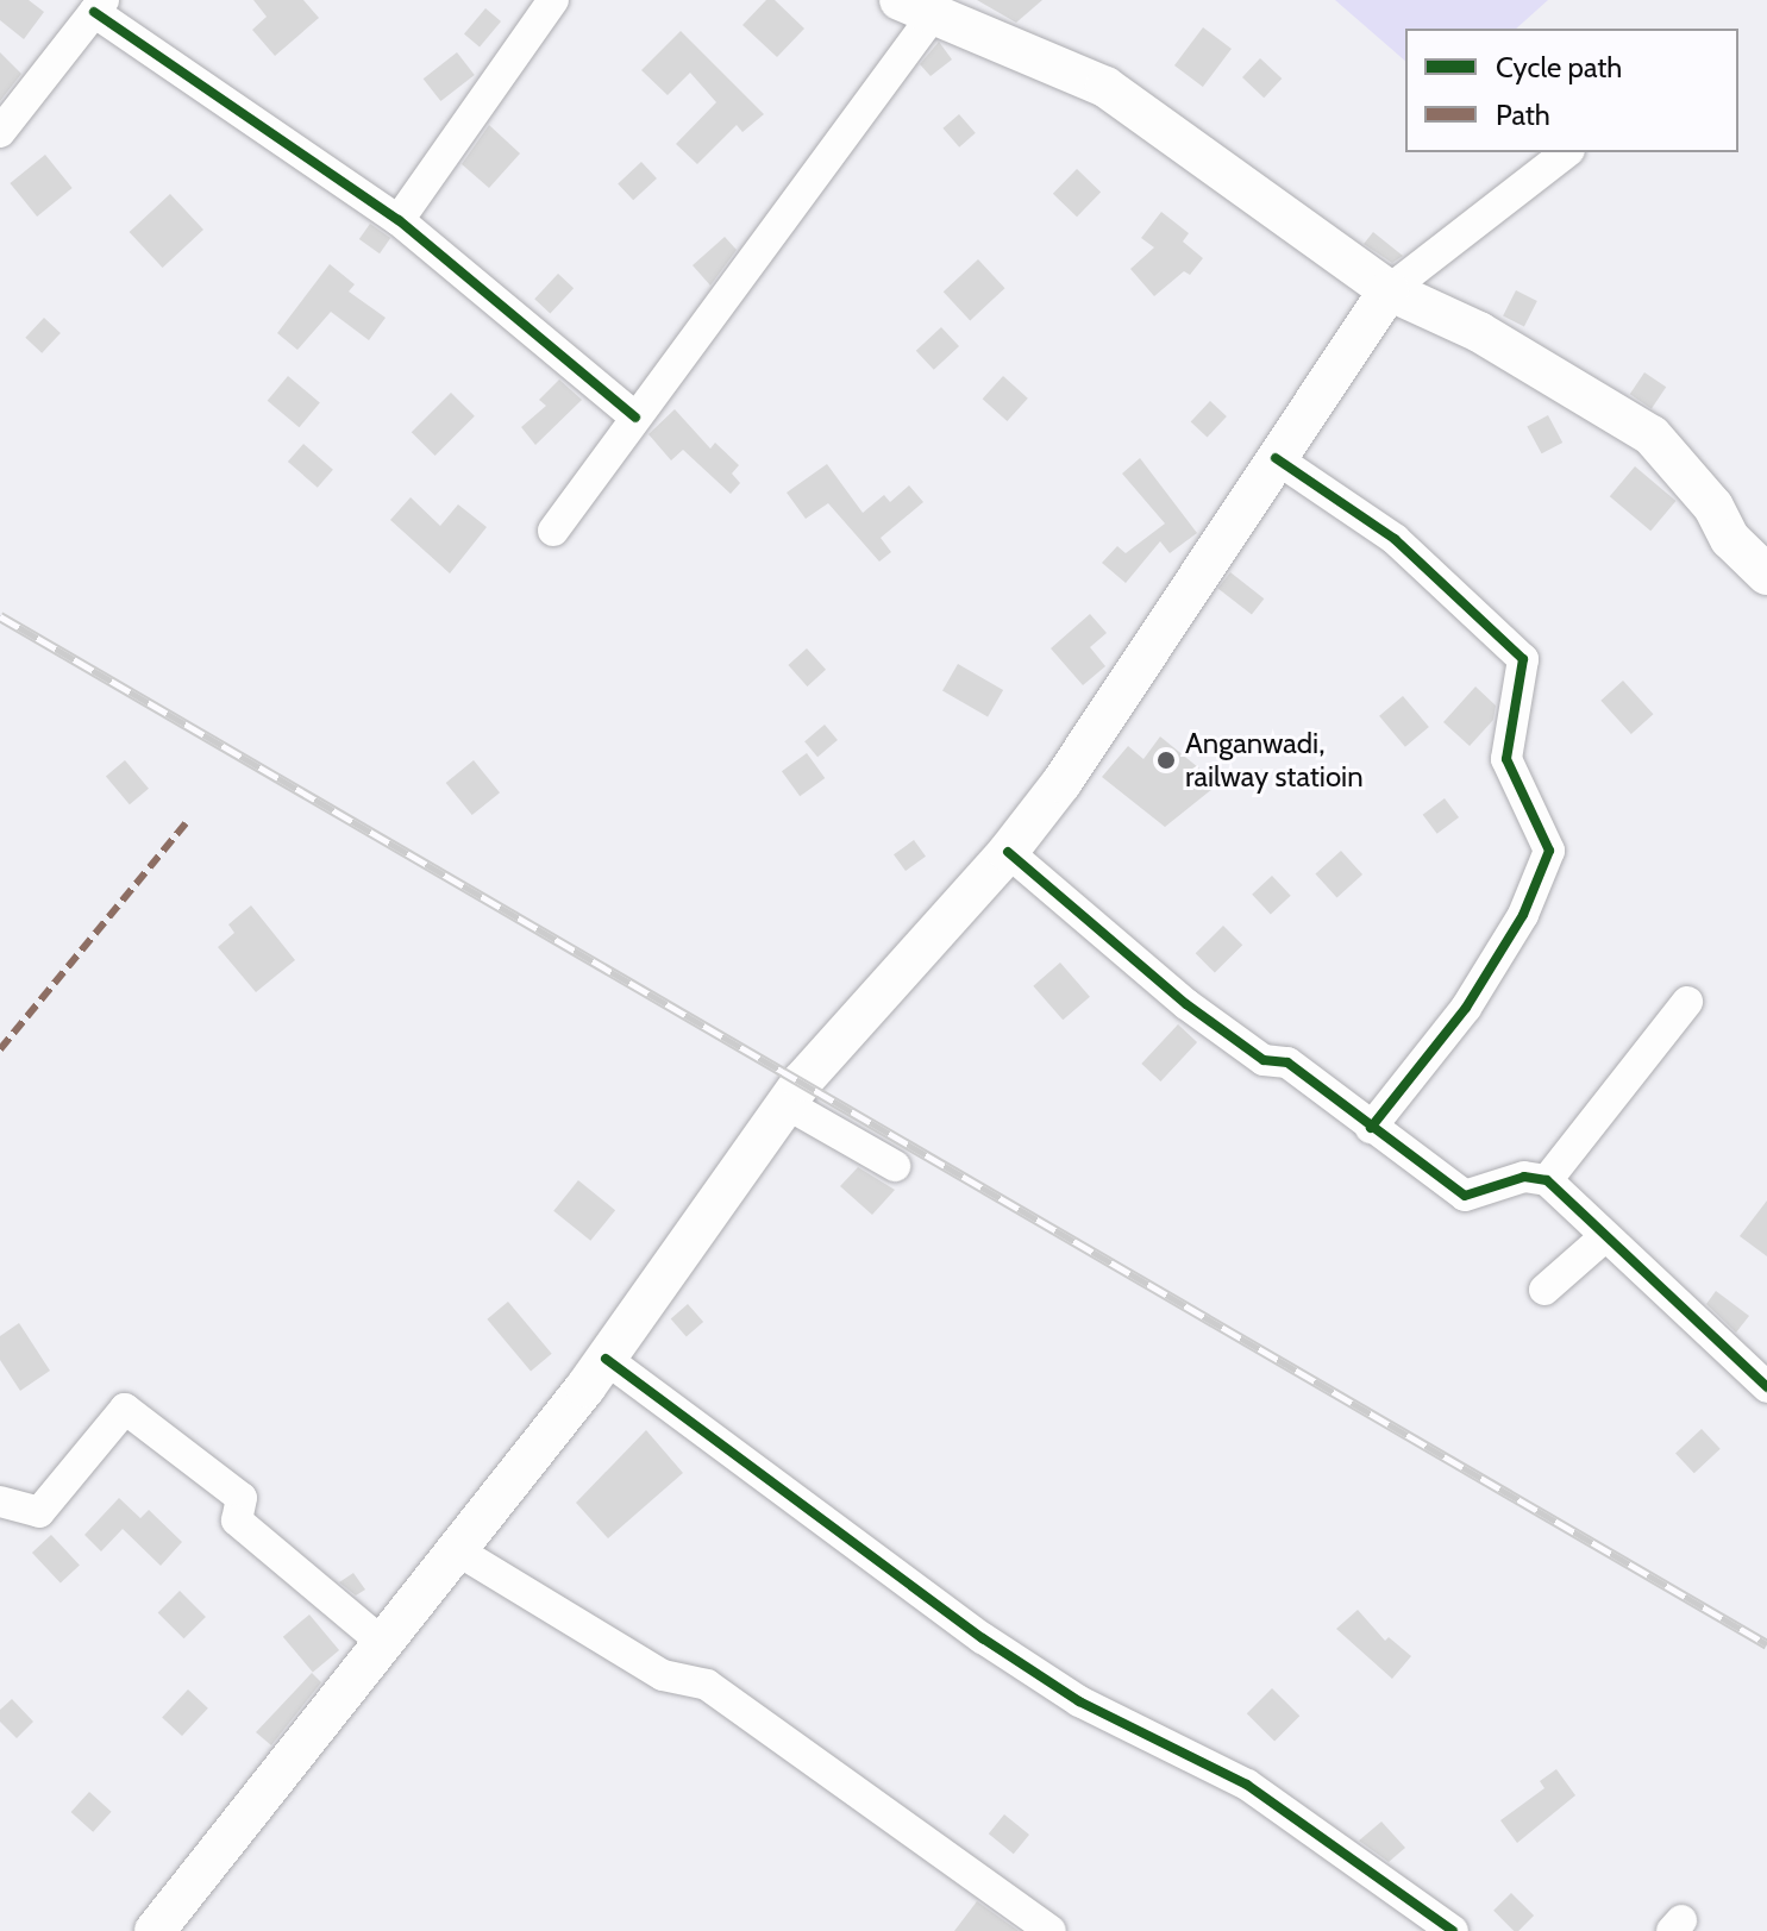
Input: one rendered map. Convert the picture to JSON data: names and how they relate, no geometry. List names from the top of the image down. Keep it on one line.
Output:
{"places":["Anganwadi, railway statioin"],"legend":["Cycle path","Path"]}
